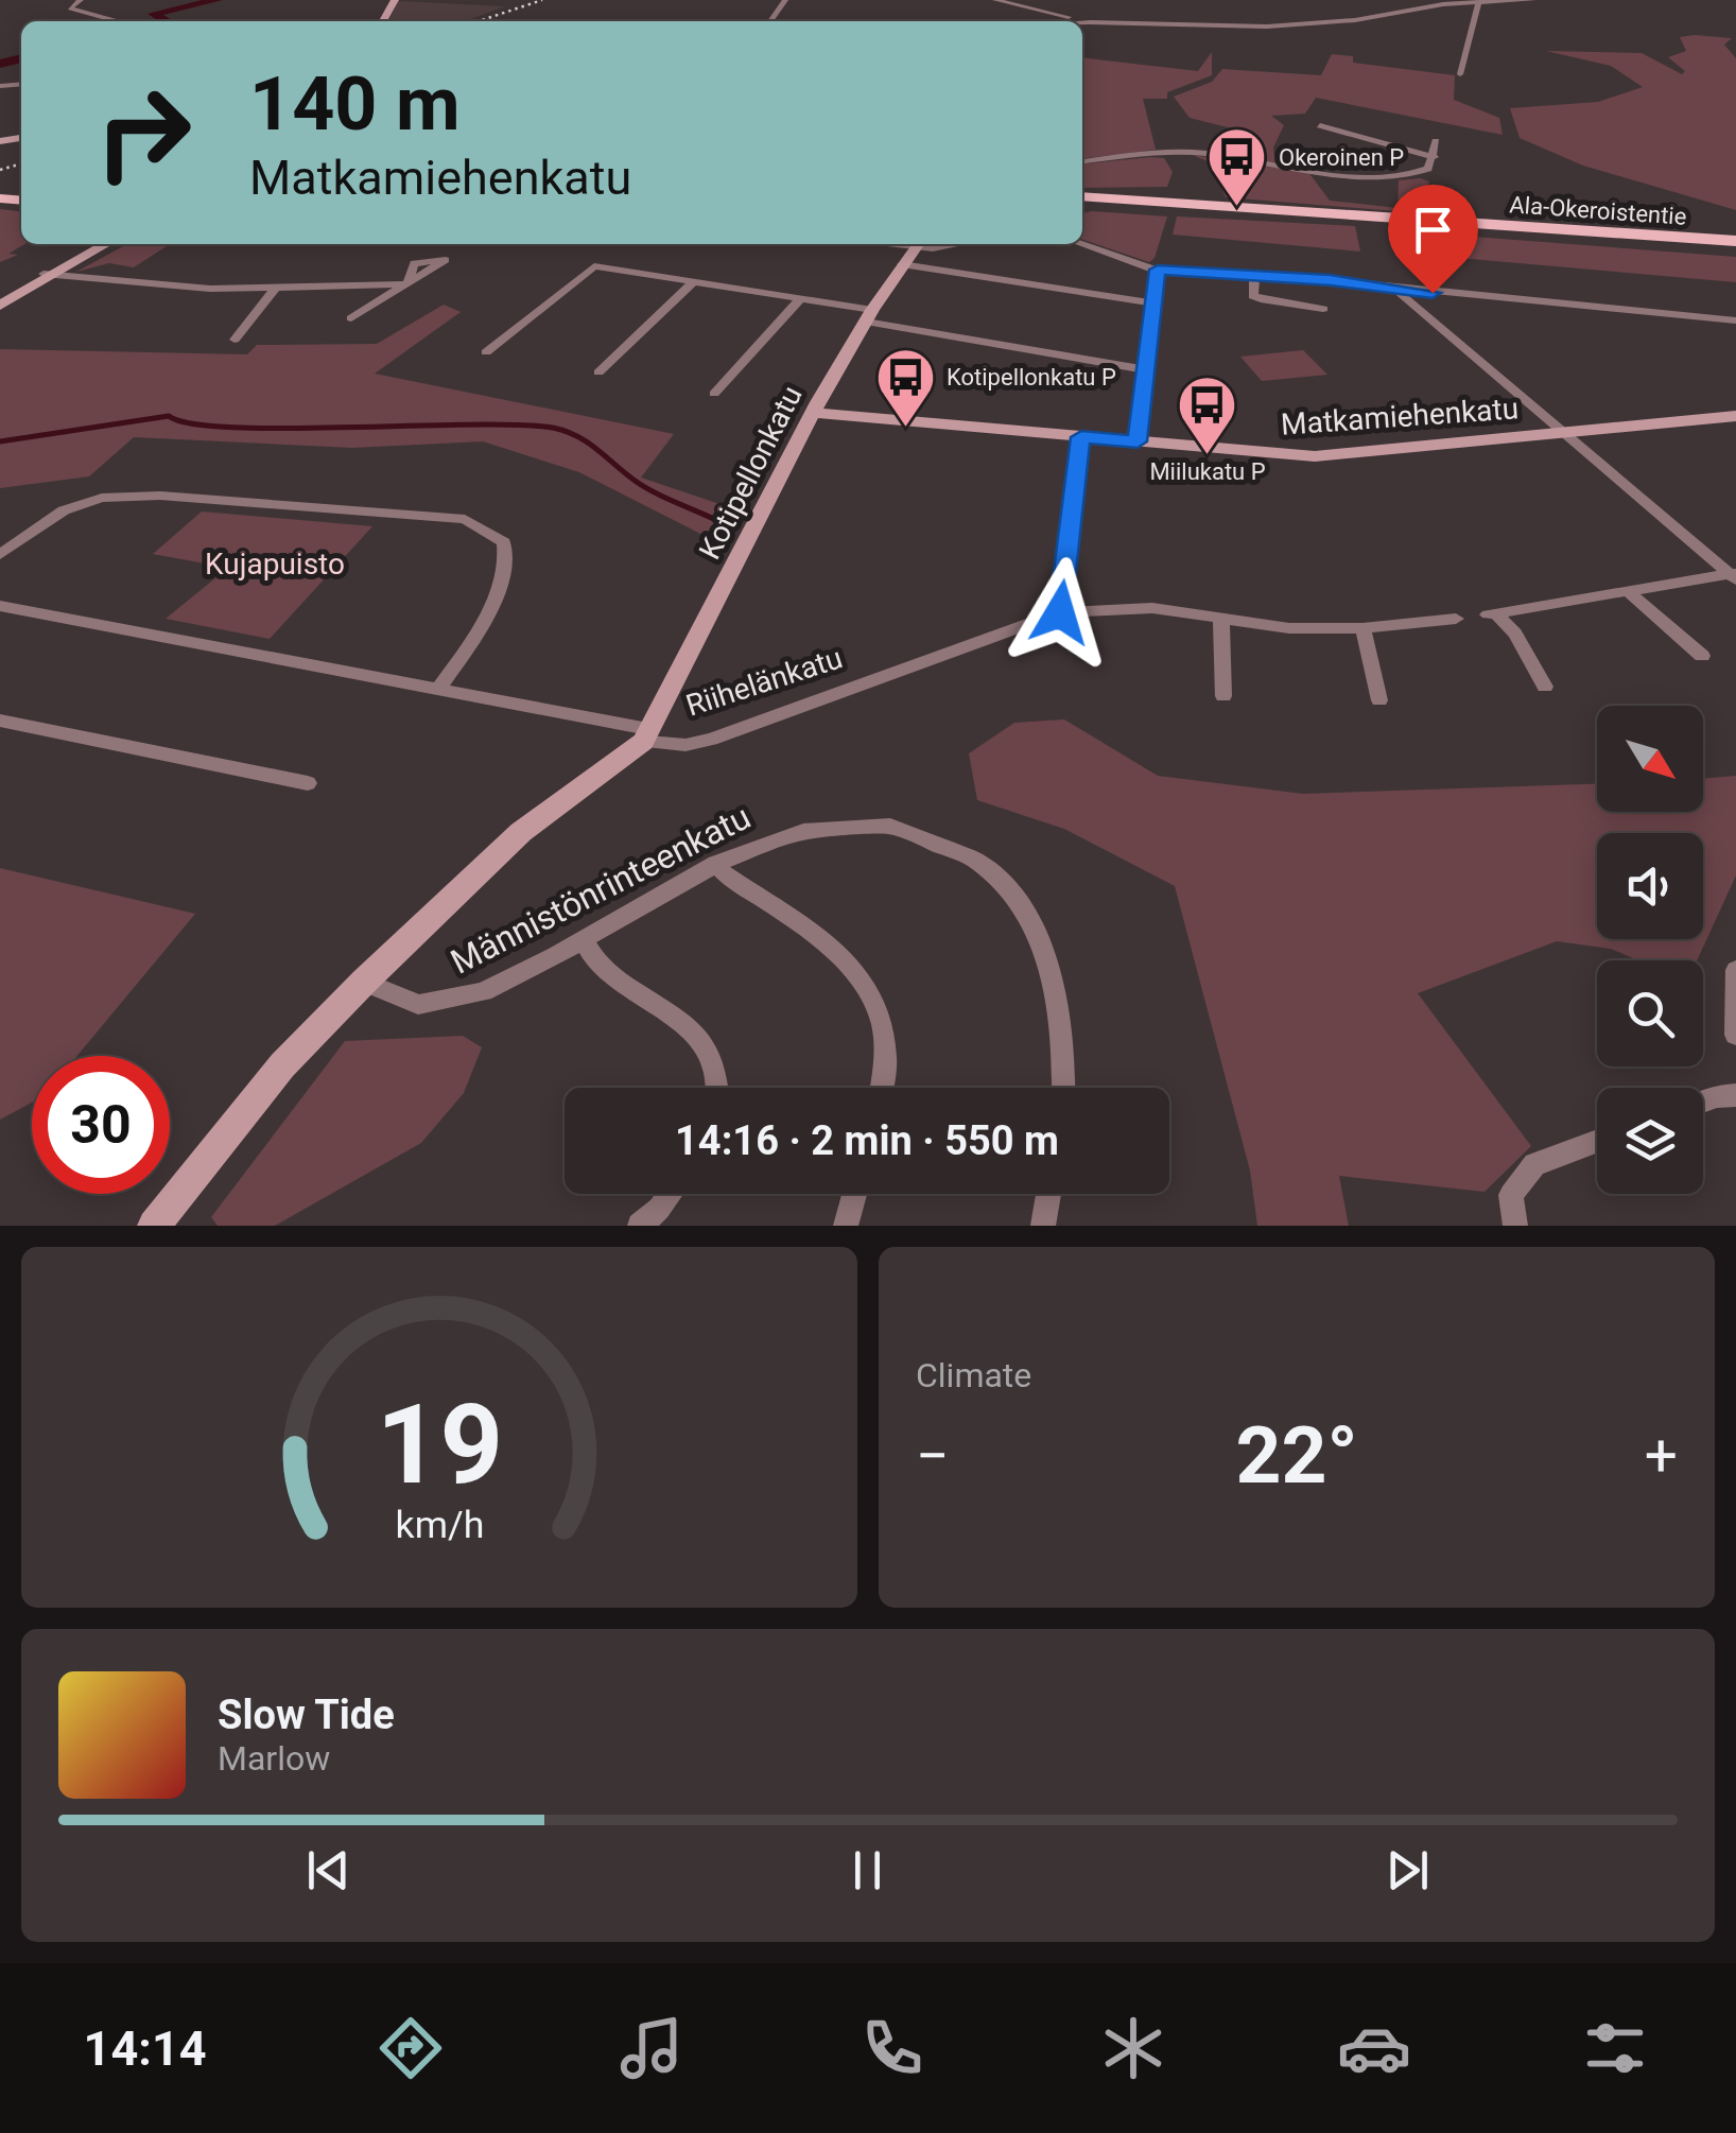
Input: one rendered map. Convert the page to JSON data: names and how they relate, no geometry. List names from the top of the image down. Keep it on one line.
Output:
{"streets":{"main road":["Ala-Okeroistentie"],"street":["Matkamiehenkatu","Kotipellonkatu","Riihelänkatu","Männistönrinteenkatu"]},"crossings":[["Matkamiehenkatu","Kotipellonkatu"],["Kotipellonkatu","Riihelänkatu"]],"parks":["Kujapuisto"],"places":{"bus stop":["Okeroinen P","Kotipellonkatu P","Miilukatu P"]},"north":"bottom right","page":{"turn":["140 m","Matkamiehenkatu"],"limit":"30","trip":"14:16 · 2 min · 550 m","tile":"Climate","heat":["−","22°","+"],"song":["Slow Tide","Marlow"],"tabs":"14:14","gauge":["19","km/h"]}}
